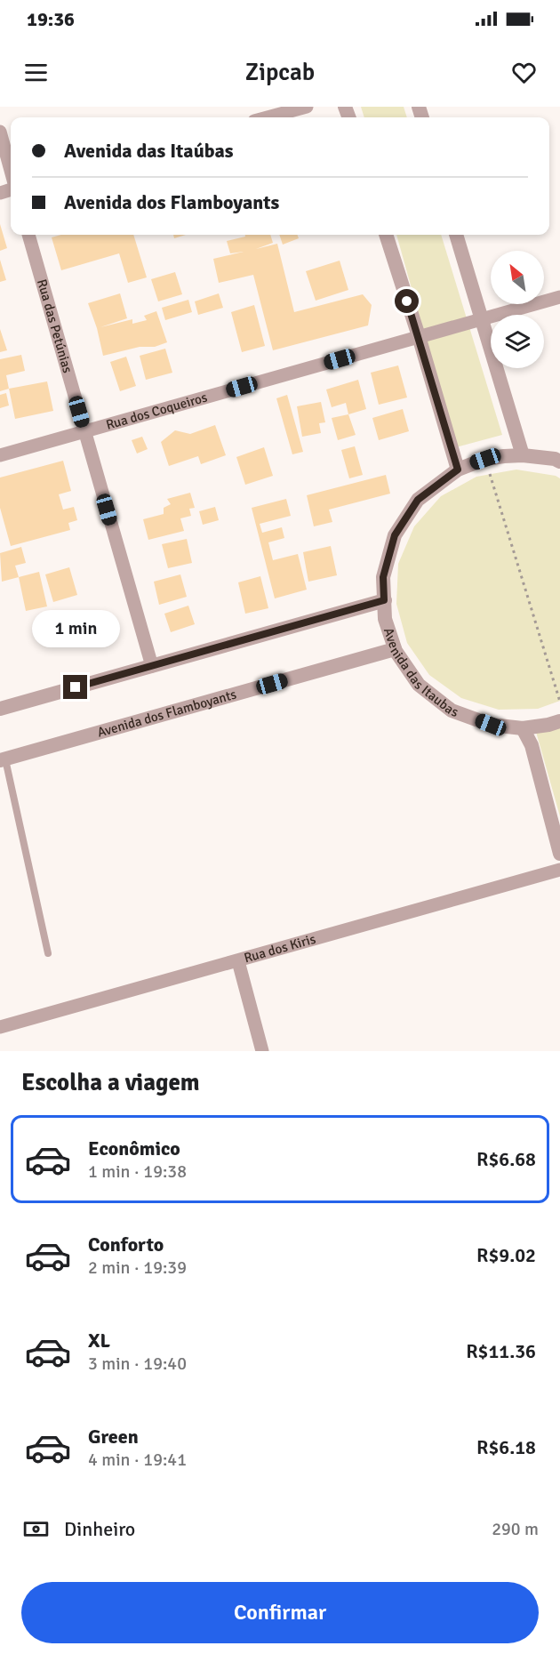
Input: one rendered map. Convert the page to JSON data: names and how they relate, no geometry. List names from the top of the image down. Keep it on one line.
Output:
{"streets":{"street":["Rua das Petúnias","Rua dos Coqueiros","Avenida das Itaubas","Avenida dos Flamboyants","Rua dos Kiris"]},"crossings":[["Rua das Petúnias","Rua dos Coqueiros"],["Avenida das Itaubas","Avenida dos Flamboyants"]],"north":"top left","page":{"status":"19:36","header":"Zipcab","banner":["Avenida das Itaúbas","Avenida dos Flamboyants"],"bubble":"1 min","heading":"Escolha a viagem","list":[{"name":"Econômico","note":"1 min · 19:38","value":"R$6.68"},{"name":"Conforto","note":"2 min · 19:39","value":"R$9.02"},{"name":"XL","note":"3 min · 19:40","value":"R$11.36"},{"name":"Green","note":"4 min · 19:41","value":"R$6.18"}],"pay":["Dinheiro","290 m"],"buttons":"Confirmar"}}
